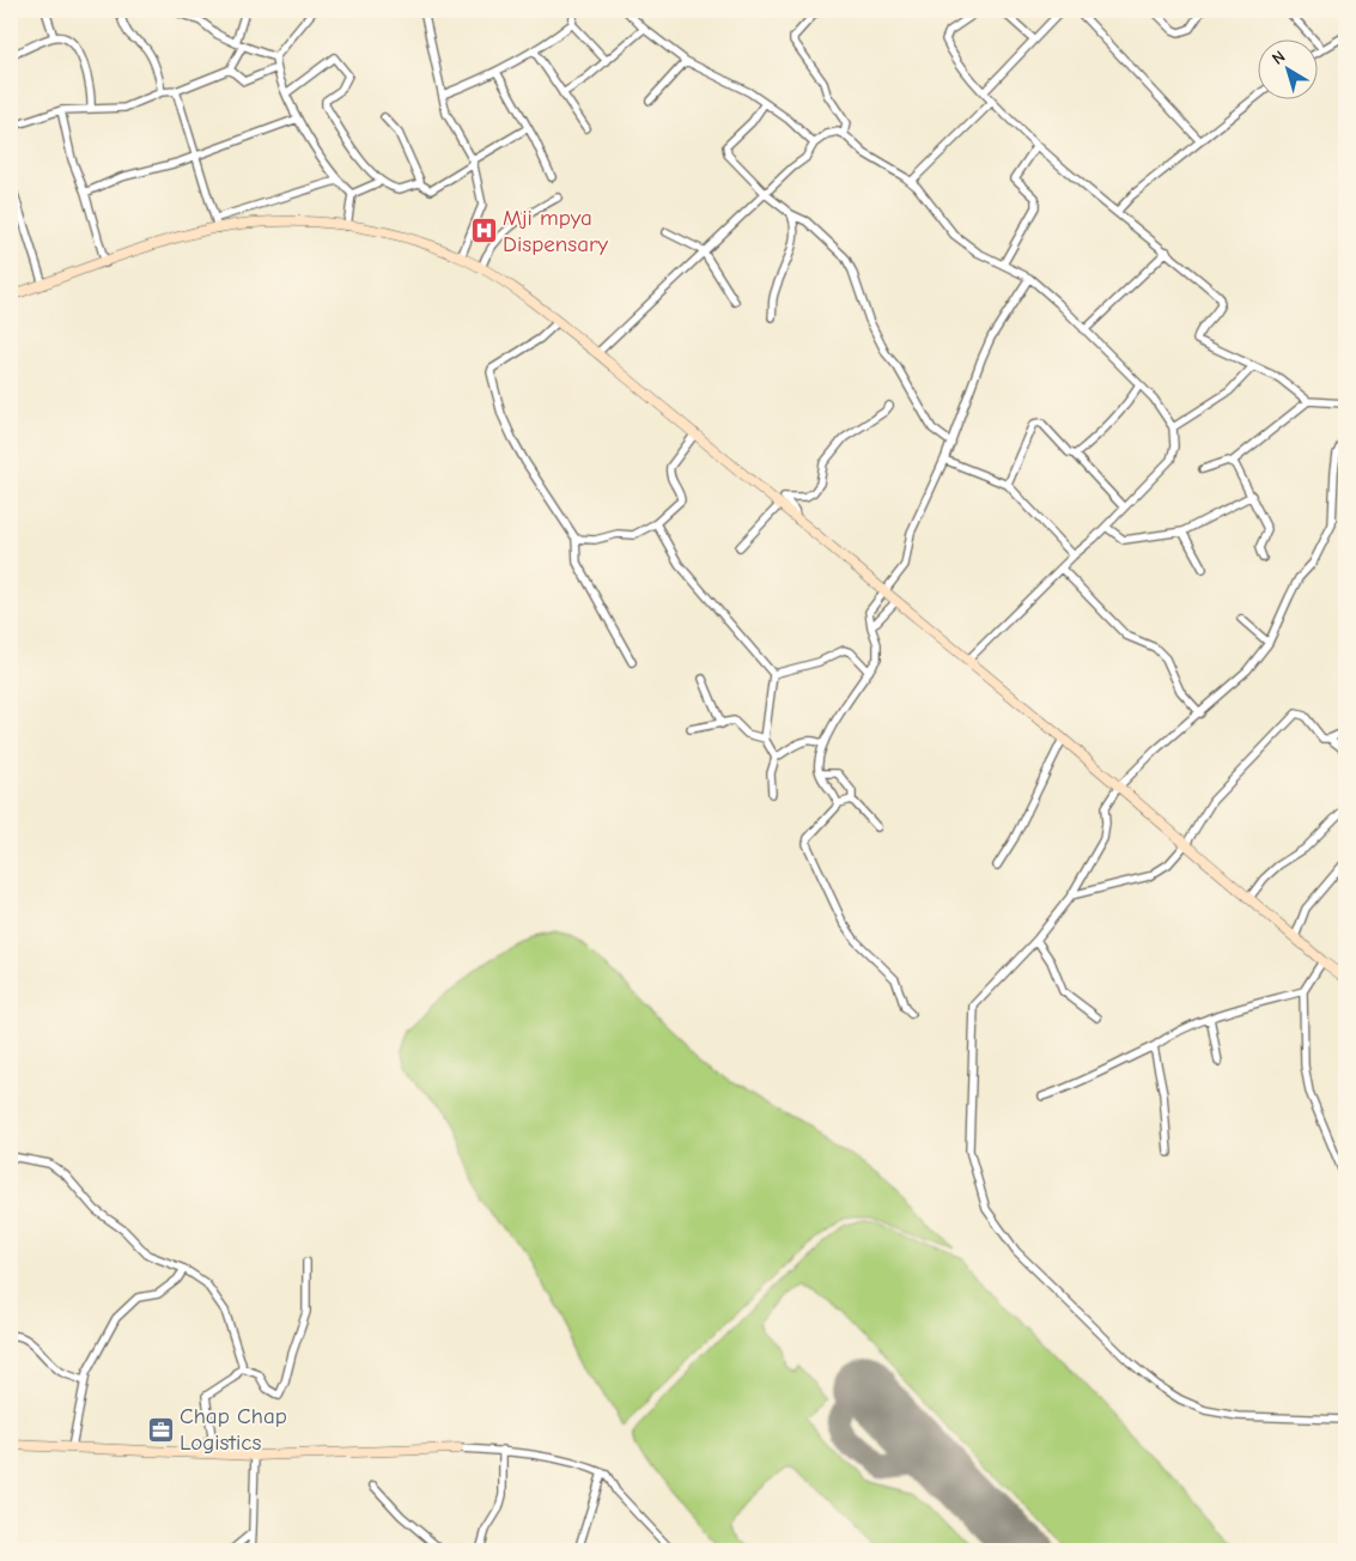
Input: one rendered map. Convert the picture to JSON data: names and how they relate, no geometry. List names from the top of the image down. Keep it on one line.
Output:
{"places":{"hospital":["Mji mpya Dispensary"],"office":["Chap Chap Logistics"]},"north":"top left"}
